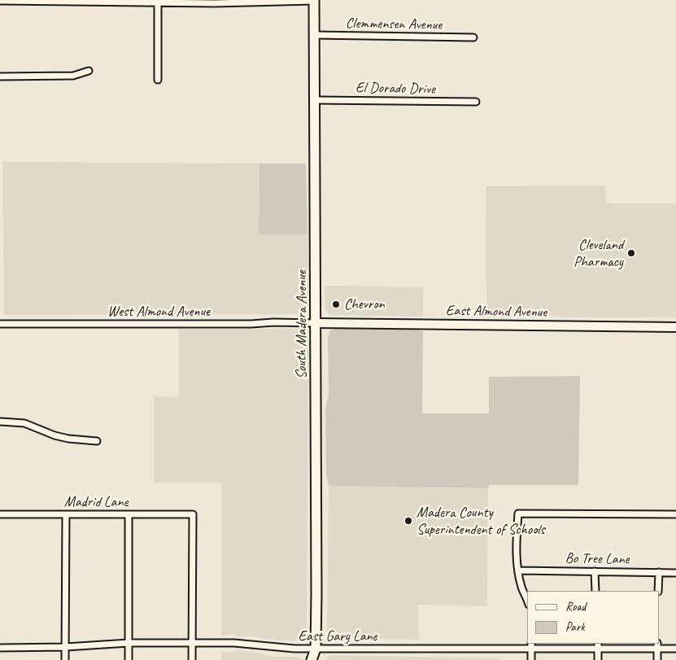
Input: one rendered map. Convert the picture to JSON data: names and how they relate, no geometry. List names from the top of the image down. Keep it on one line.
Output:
{"streets":{"main road":["East Almond Avenue","South Madera Avenue"],"street":["Clemmensen Avenue","El Dorado Drive","West Almond Avenue","Madrid Lane","Bo Tree Lane","East Gary Lane"]},"crossings":[["Clemmensen Avenue","South Madera Avenue"],["El Dorado Drive","South Madera Avenue"],["West Almond Avenue","East Almond Avenue"],["West Almond Avenue","South Madera Avenue"],["East Almond Avenue","South Madera Avenue"],["South Madera Avenue","East Gary Lane"],["Madrid Lane","East Gary Lane"]],"places":["Cleveland Pharmacy","Chevron","Madera County Superintendent of Schools"],"legend":["Road","Park"]}
